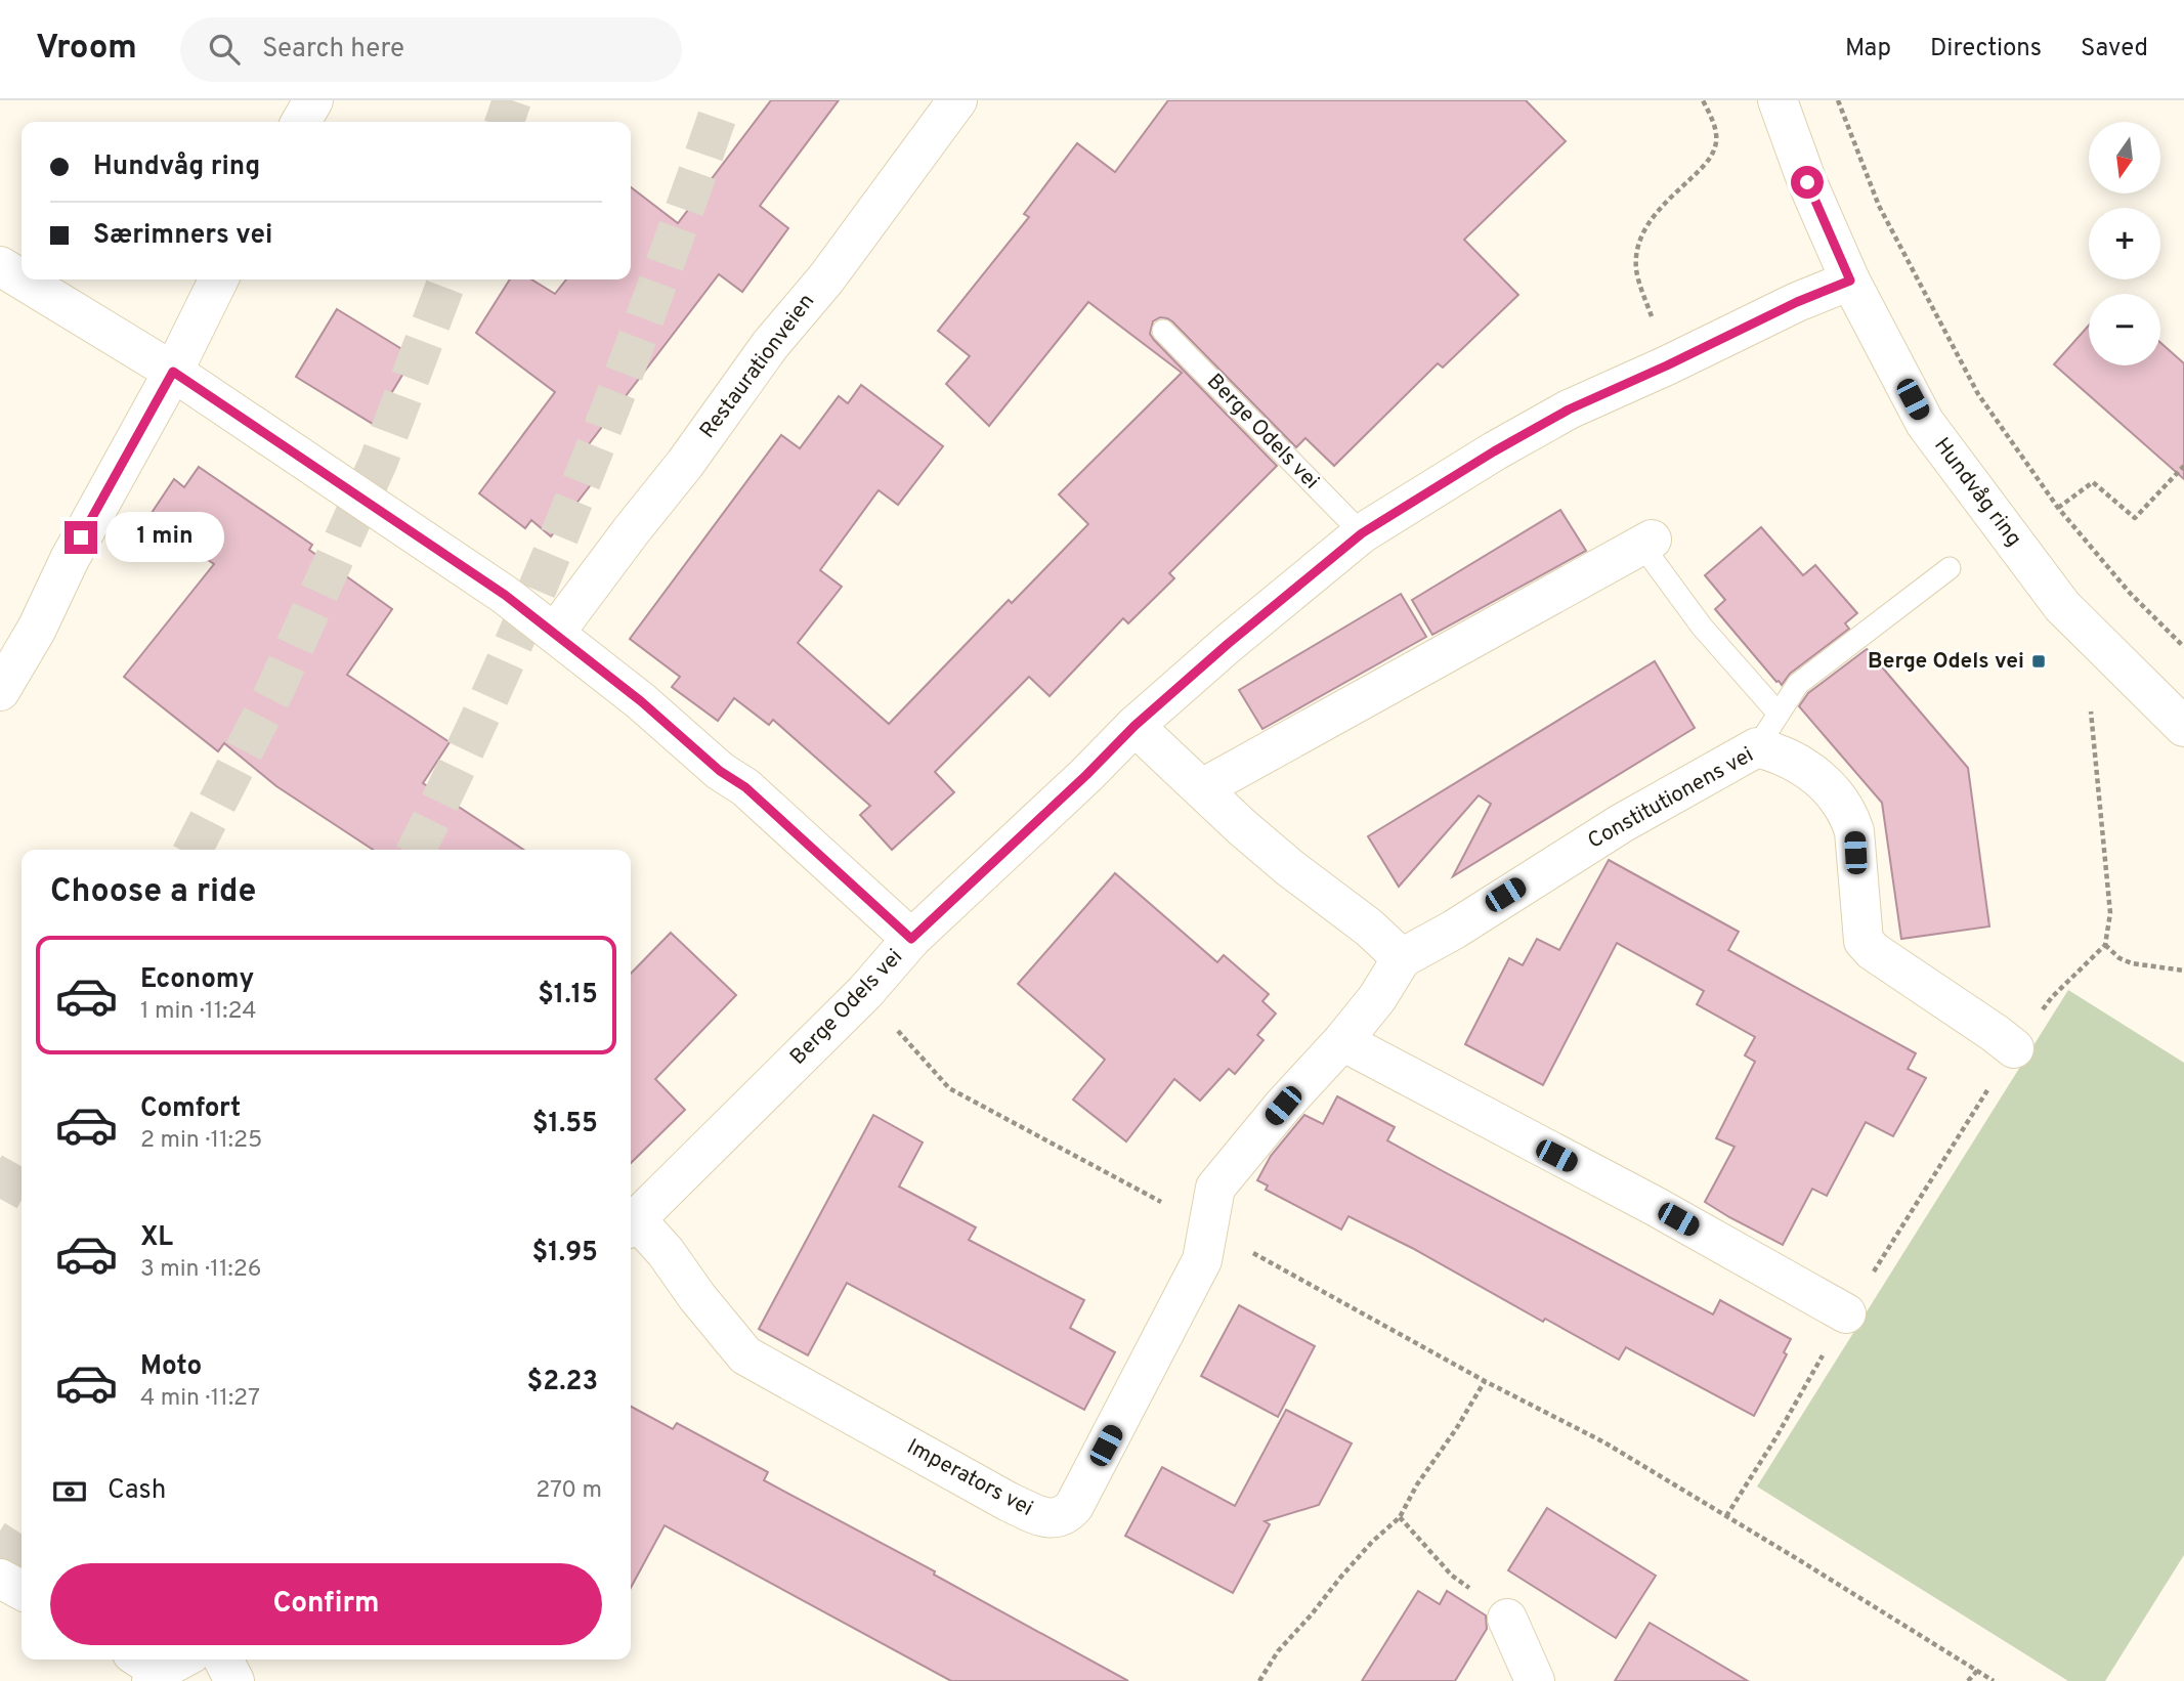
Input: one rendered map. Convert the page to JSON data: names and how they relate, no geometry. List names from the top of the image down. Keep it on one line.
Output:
{"streets":{"street":["Restaurationveien","Berge Odels vei","Hundvåg ring","Constitutionens vei","Imperators vei"]},"crossings":[["Berge Odels vei","Hundvåg ring"],["Berge Odels vei","Imperators vei"],["Constitutionens vei","Imperators vei"]],"places":{"transit":["Berge Odels vei"]},"north":"bottom","page":{"header":"Vroom","search":"Search here","nav":["Map","Directions","Saved"],"map_buttons":["+","−"],"banner":["Hundvåg ring","Særimners vei"],"bubble":"1 min","heading":"Choose a ride","list":[{"name":"Economy","note":"1 min · 11:24","value":"$1.15"},{"name":"Comfort","note":"2 min · 11:25","value":"$1.55"},{"name":"XL","note":"3 min · 11:26","value":"$1.95"},{"name":"Moto","note":"4 min · 11:27","value":"$2.23"}],"pay":["Cash","270 m"],"buttons":"Confirm"}}
